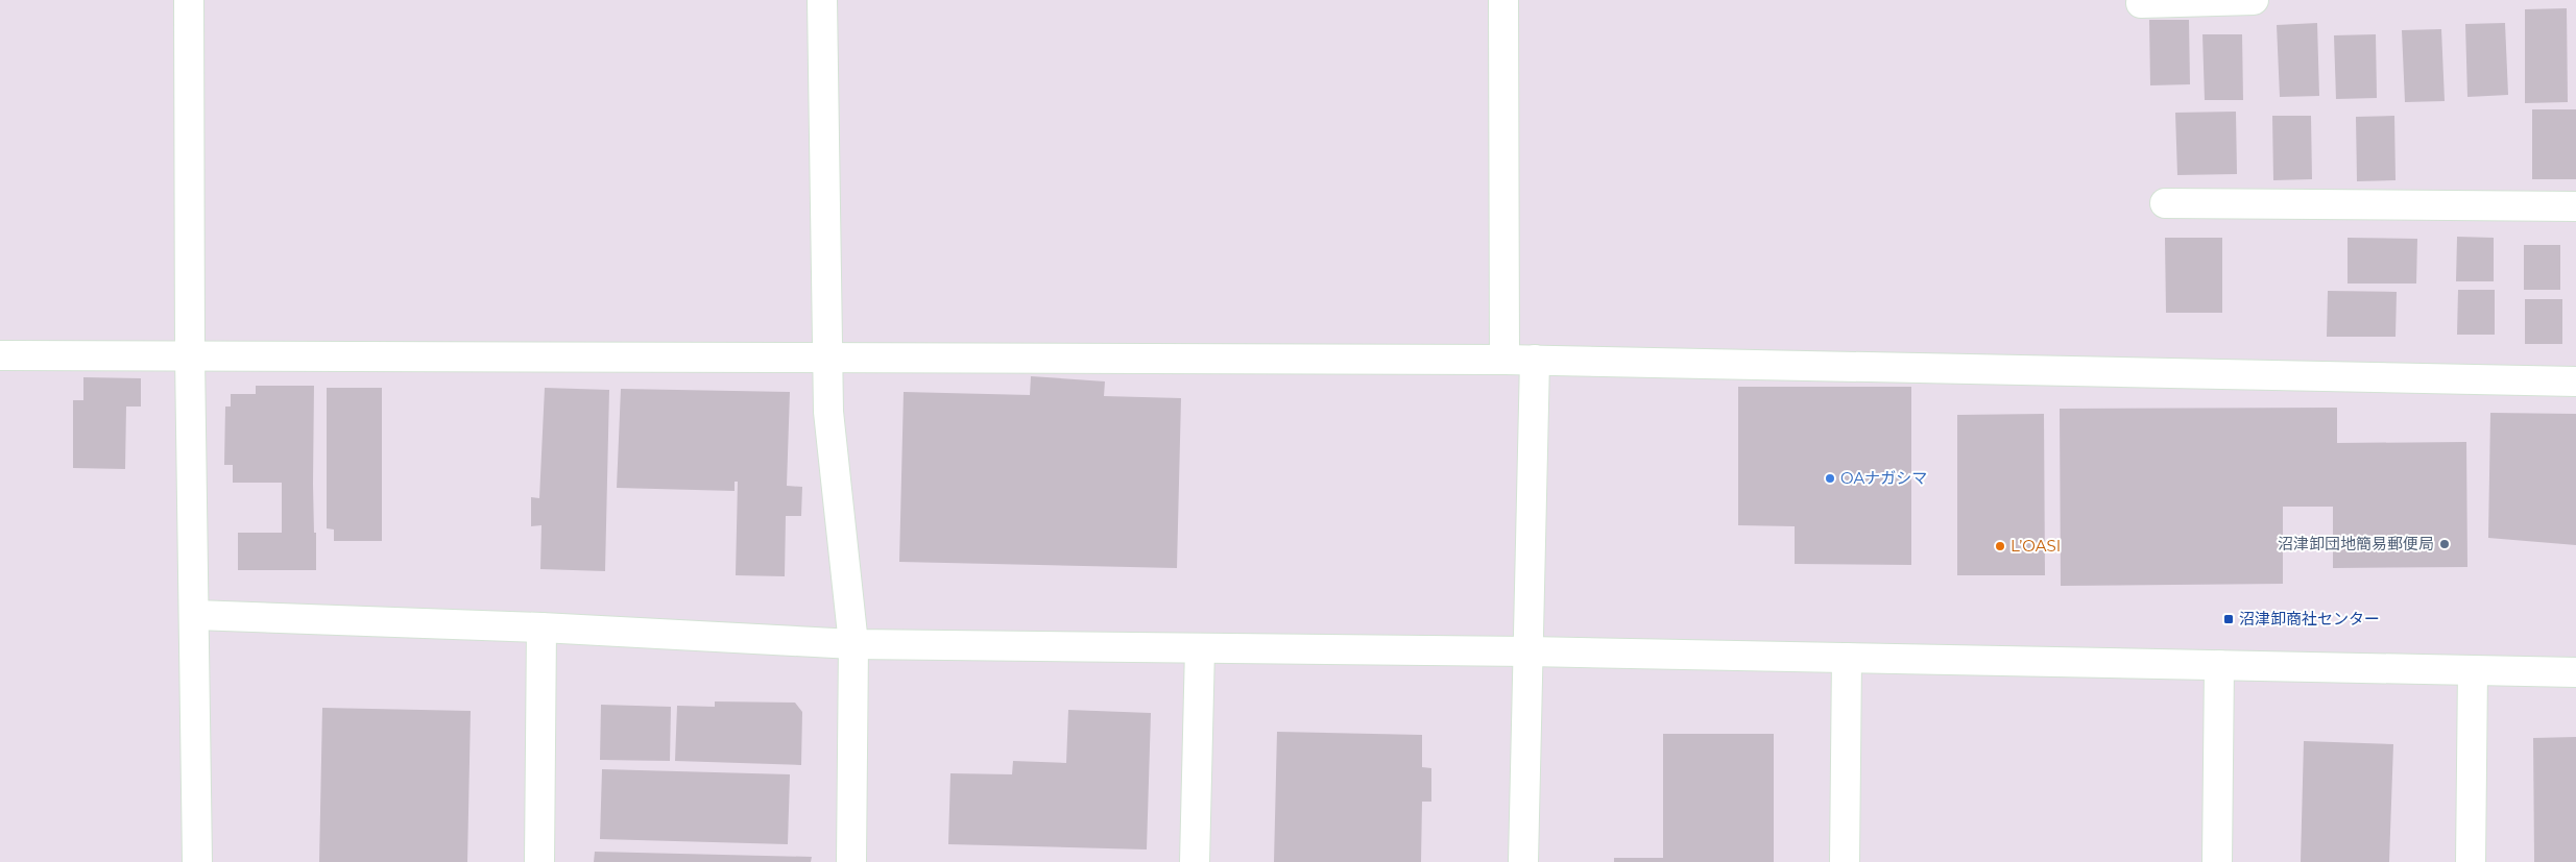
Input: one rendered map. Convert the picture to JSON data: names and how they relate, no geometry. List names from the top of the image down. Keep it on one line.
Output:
{"places":{"other":["OAナガシマ","沼津卸団地簡易郵便局","L’OASI"],"transit":["沼津卸商社センター"]}}
